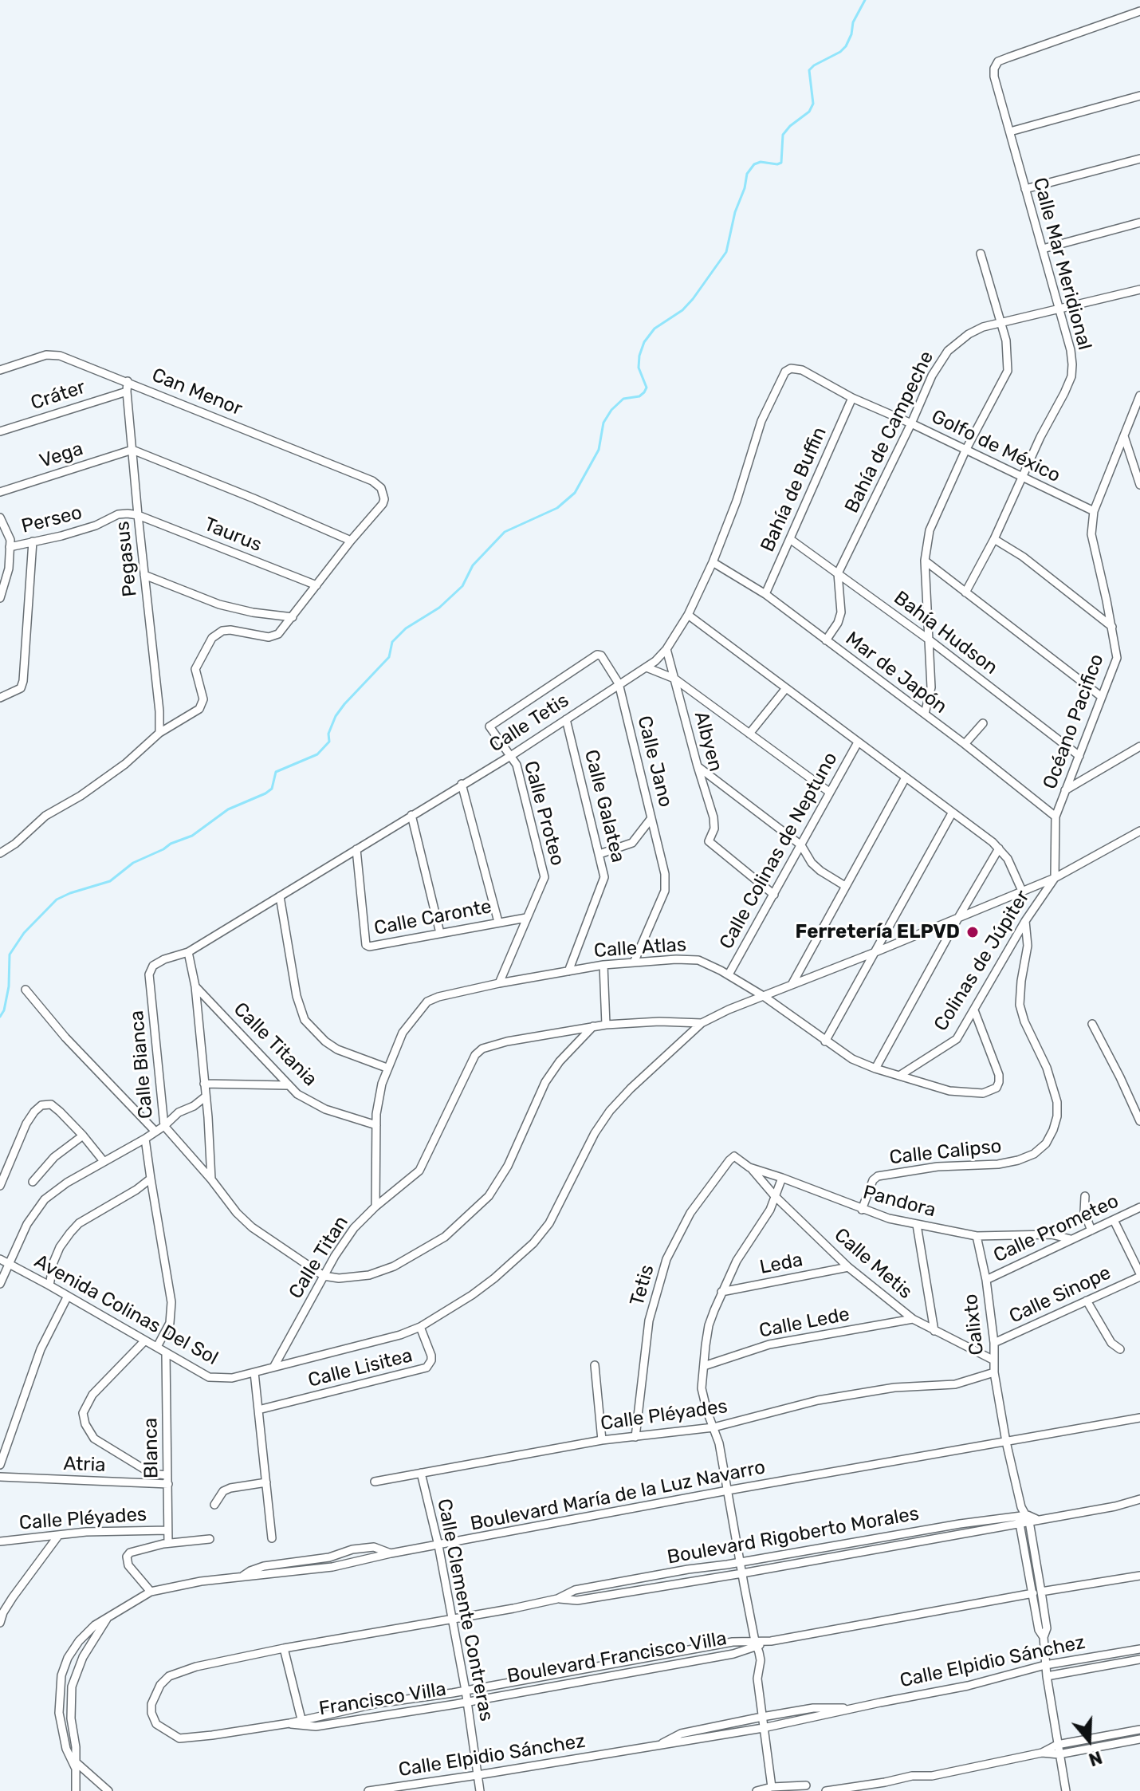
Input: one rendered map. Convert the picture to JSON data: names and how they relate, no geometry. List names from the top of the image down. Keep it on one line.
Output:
{"streets":{"street":["Calle Mar Meridional","Can Menor","Cráter","Bahía de Campeche","Golfo de México","Vega","Bahía de Buffin","Perseo","Taurus","Pegasus","Bahía Hudson","Mar de Japón","Océano Pacifico","Calle Tetis","Albyen","Calle Jano","Calle Galatea","Calle Proteo","Calle Colinas de Neptuno","Calle Caronte","Calle Atlas","Colinas de Júpiter","Calle Titania","Calle Bianca","Calle Calipso","Pandora","Calle Prometeo","Calle Titan","Leda","Calle Metis","Tetis","Calle Sinope","Avenida Colinas Del Sol","Calle Lede","Calixto","Calle Lisitea","Calle Pléyades","Blanca","Atria","Boulevard María de la Luz Navarro","Boulevard Rigoberto Morales","Calle Clemente Contreras","Boulevard Francisco Villa","Calle Elpidio Sánchez","Francisco Villa"]},"crossings":[["Calle Mar Meridional","Bahía de Campeche"],["Calle Mar Meridional","Golfo de México"],["Can Menor","Pegasus"],["Cráter","Pegasus"],["Bahía de Campeche","Golfo de México"],["Bahía de Campeche","Bahía Hudson"],["Golfo de México","Bahía de Buffin"],["Golfo de México","Océano Pacifico"],["Golfo de México","Calle Tetis"],["Vega","Pegasus"],["Bahía de Buffin","Bahía Hudson"],["Bahía de Buffin","Mar de Japón"],["Perseo","Taurus"],["Perseo","Pegasus"],["Taurus","Pegasus"],["Bahía Hudson","Océano Pacifico"],["Mar de Japón","Océano Pacifico"],["Mar de Japón","Calle Tetis"],["Océano Pacifico","Colinas de Júpiter"],["Océano Pacifico","Avenida Colinas Del Sol"],["Calle Tetis","Albyen"],["Calle Tetis","Calle Jano"],["Calle Tetis","Calle Galatea"],["Calle Tetis","Calle Proteo"],["Calle Tetis","Calle Caronte"],["Calle Tetis","Calle Bianca"],["Albyen","Calle Colinas de Neptuno"],["Calle Jano","Calle Proteo"],["Calle Jano","Calle Atlas"],["Calle Galatea","Calle Atlas"],["Calle Proteo","Calle Caronte"],["Calle Proteo","Calle Atlas"],["Calle Colinas de Neptuno","Calle Atlas"],["Calle Atlas","Colinas de Júpiter"],["Calle Atlas","Calle Titania"],["Calle Atlas","Calle Titan"],["Calle Atlas","Avenida Colinas Del Sol"],["Colinas de Júpiter","Calle Calipso"],["Colinas de Júpiter","Avenida Colinas Del Sol"],["Calle Bianca","Avenida Colinas Del Sol"],["Calle Calipso","Pandora"],["Pandora","Calle Prometeo"],["Pandora","Calle Metis"],["Pandora","Tetis"],["Pandora","Calixto"],["Calle Prometeo","Calixto"],["Calle Titan","Avenida Colinas Del Sol"],["Leda","Calle Metis"],["Calle Metis","Calle Lede"],["Calle Metis","Calixto"],["Tetis","Calle Pléyades"],["Calle Sinope","Calixto"],["Avenida Colinas Del Sol","Calle Lisitea"],["Avenida Colinas Del Sol","Blanca"],["Calixto","Calle Pléyades"],["Calixto","Boulevard María de la Luz Navarro"],["Calixto","Boulevard Rigoberto Morales"],["Calle Pléyades","Blanca"],["Calle Pléyades","Calle Clemente Contreras"],["Blanca","Atria"],["Boulevard María de la Luz Navarro","Calle Clemente Contreras"],["Boulevard Rigoberto Morales","Calle Clemente Contreras"],["Boulevard Rigoberto Morales","Boulevard Francisco Villa"],["Boulevard Rigoberto Morales","Francisco Villa"],["Calle Clemente Contreras","Boulevard Francisco Villa"],["Calle Clemente Contreras","Calle Elpidio Sánchez"],["Calle Clemente Contreras","Francisco Villa"],["Boulevard Francisco Villa","Francisco Villa"]],"places":["Ferretería ELPVD"],"north":"bottom"}
